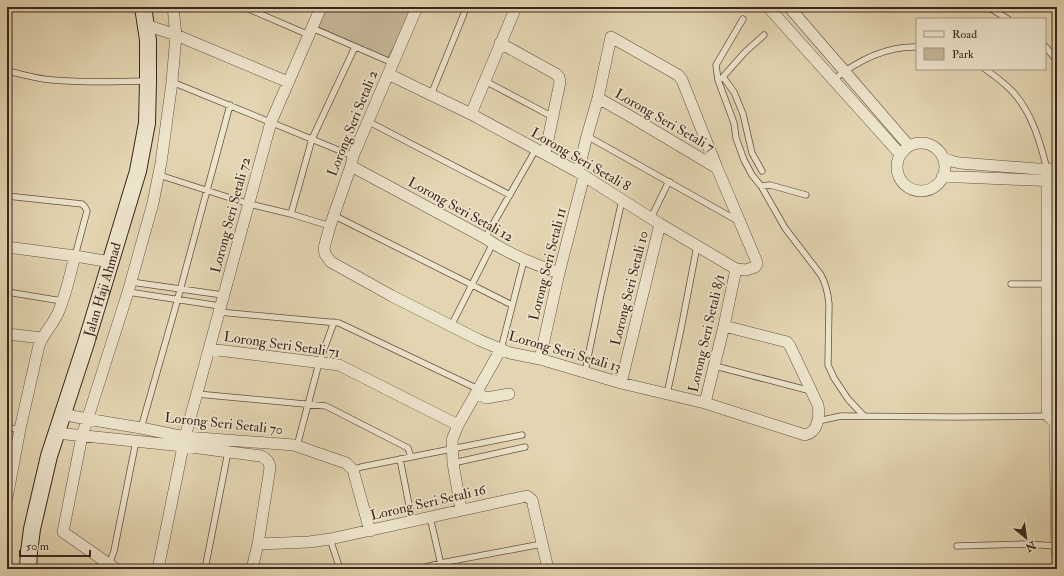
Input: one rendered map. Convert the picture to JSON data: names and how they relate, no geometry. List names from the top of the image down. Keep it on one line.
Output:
{"streets":{"street":["Lorong Seri Setali 7","Lorong Seri Setali 2","Lorong Seri Setali 8","Lorong Seri Setali 12","Lorong Seri Setali 72","Lorong Seri Setali 11","Lorong Seri Setali 10","Jalan Haji Ahmad","Lorong Seri Setali 8/1","Lorong Seri Setali 71","Lorong Seri Setali 13","Lorong Seri Setali 70","Lorong Seri Setali 16"]},"crossings":[["Lorong Seri Setali 7","Lorong Seri Setali 11"],["Lorong Seri Setali 2","Lorong Seri Setali 8"],["Lorong Seri Setali 2","Lorong Seri Setali 12"],["Lorong Seri Setali 2","Lorong Seri Setali 13"],["Lorong Seri Setali 8","Lorong Seri Setali 11"],["Lorong Seri Setali 8","Lorong Seri Setali 10"],["Lorong Seri Setali 8","Lorong Seri Setali 8/1"],["Lorong Seri Setali 12","Lorong Seri Setali 11"],["Lorong Seri Setali 72","Lorong Seri Setali 71"],["Lorong Seri Setali 72","Lorong Seri Setali 70"],["Lorong Seri Setali 11","Lorong Seri Setali 13"],["Lorong Seri Setali 10","Lorong Seri Setali 13"],["Jalan Haji Ahmad","Lorong Seri Setali 70"],["Lorong Seri Setali 8/1","Lorong Seri Setali 13"]],"legend":["Road","Park"],"scale_bar":"50 m","north":"bottom right"}
